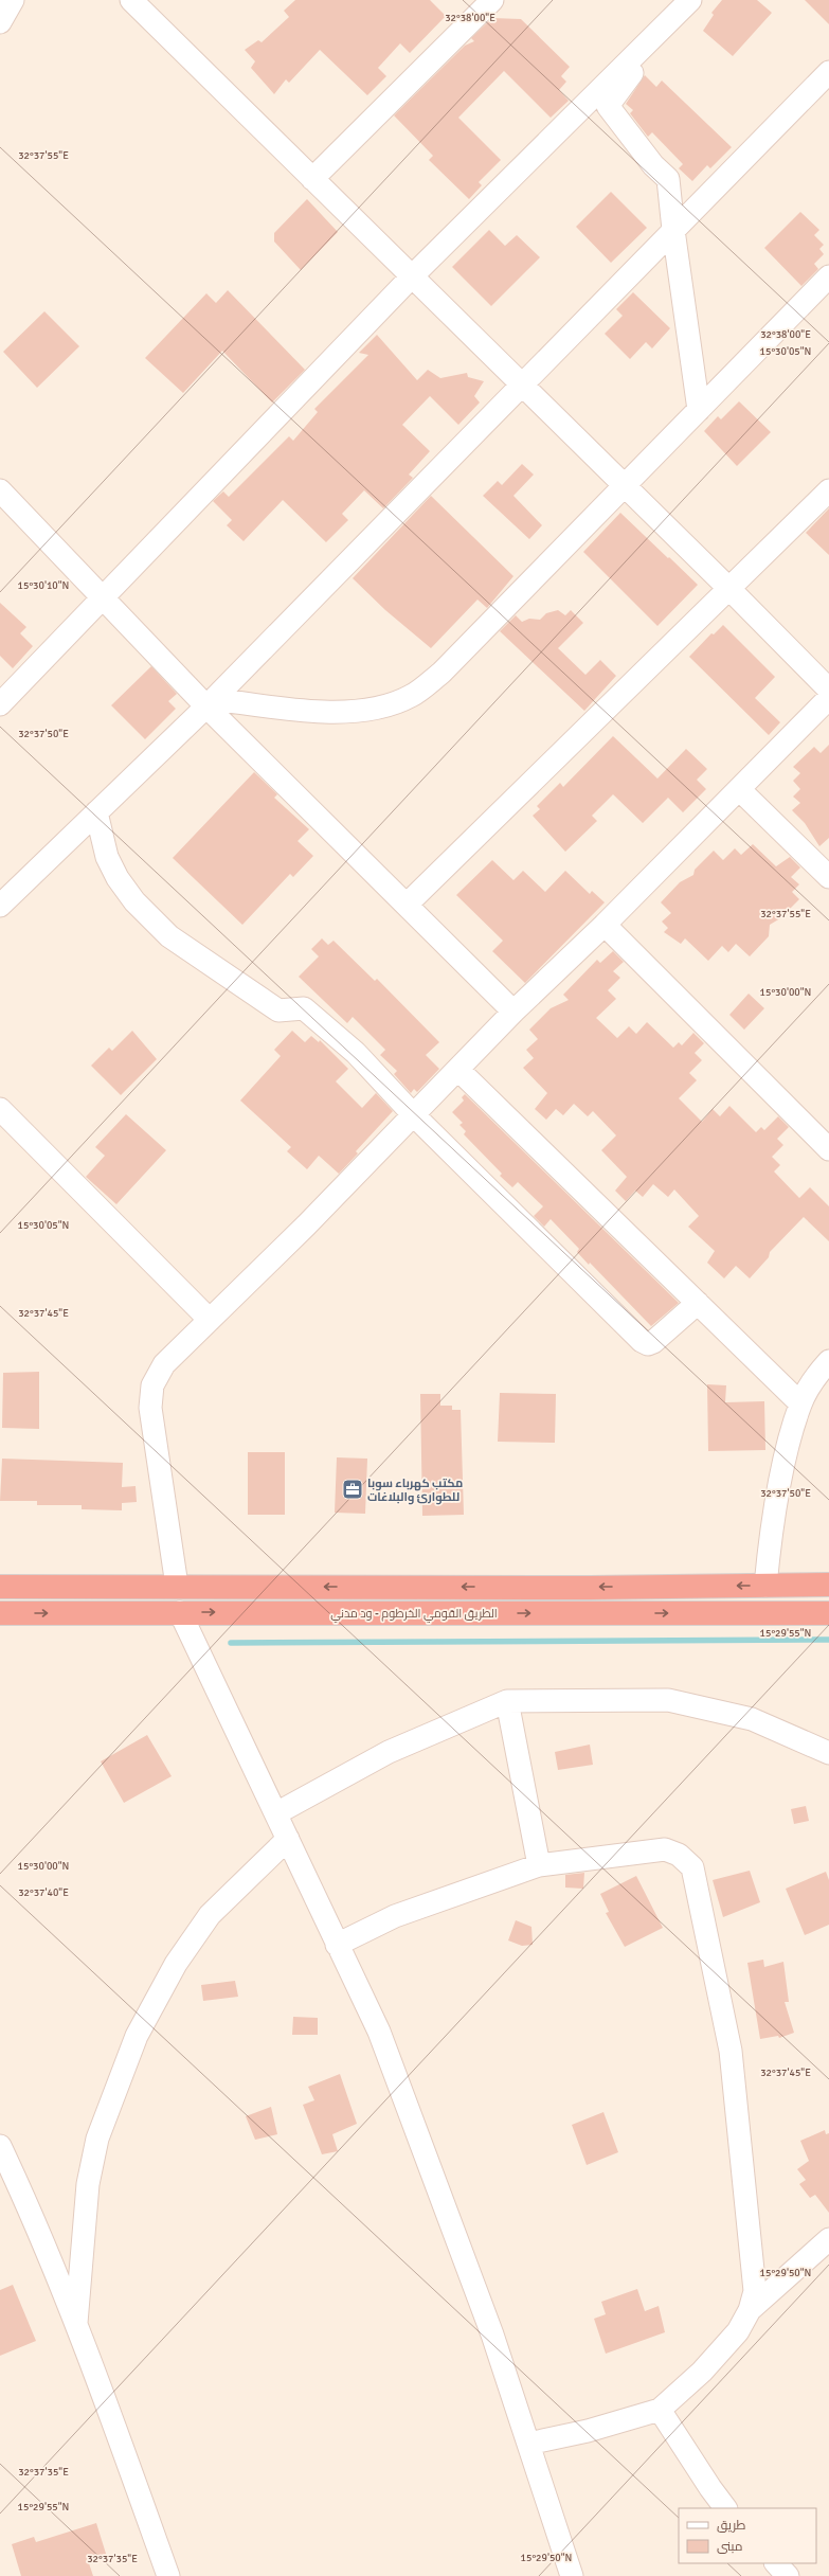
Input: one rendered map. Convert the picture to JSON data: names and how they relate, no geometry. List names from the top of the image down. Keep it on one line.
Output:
{"streets":{"highway":["الطريق القومي الخرطوم - ود مدني"]},"places":{"office":["مكتب كهرباء سوبا للطوارئ والبلاغات"]},"legend":["طريق","مبنى"],"coordinates":["32°38'00\"E","32°37'55\"E","15°30'05\"N","15°30'10\"N","32°37'50\"E","15°30'00\"N","32°37'45\"E","15°29'55\"N","32°37'40\"E","15°29'50\"N","32°37'35\"E"]}
